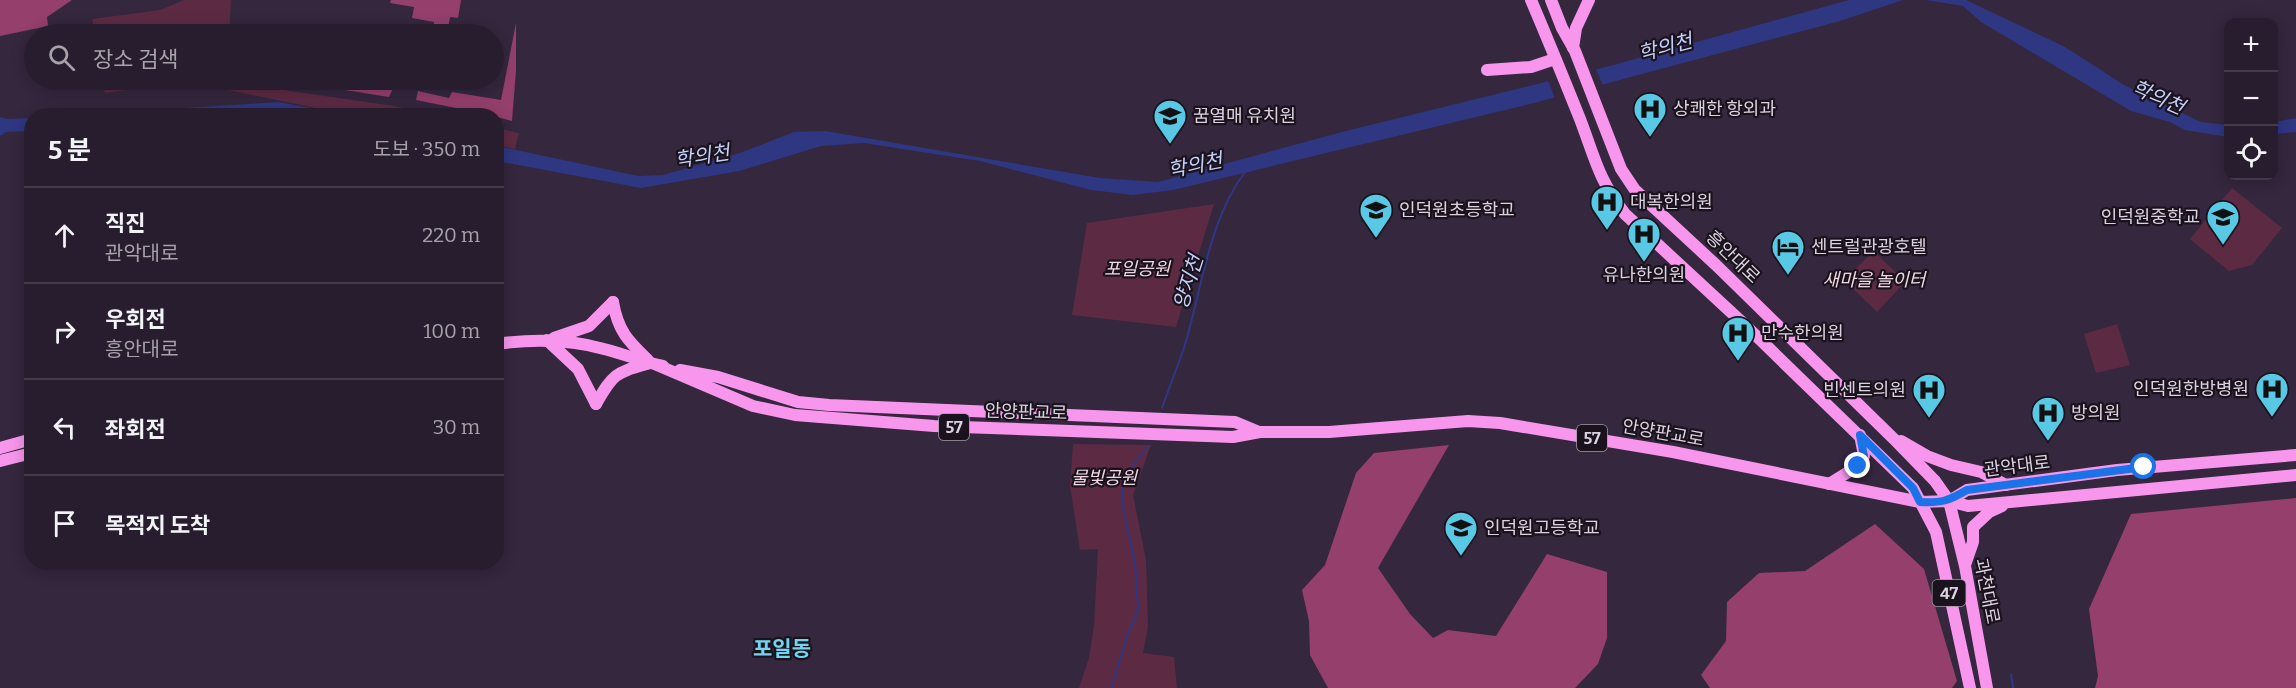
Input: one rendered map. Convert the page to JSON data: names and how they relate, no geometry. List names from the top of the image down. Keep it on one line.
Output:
{"streets":{"main road":["흥안대로","안양판교로","57","관악대로","과천대로","47"]},"crossings":[["흥안대로","안양판교로"],["흥안대로","관악대로"],["흥안대로","과천대로"],["안양판교로","관악대로"],["안양판교로","과천대로"],["안양판교로","47"],["관악대로","과천대로"],["과천대로","47"]],"districts":["포일동"],"water":["학의천","양지천"],"parks":["포일공원","새마을 놀이터","물빛공원"],"places":{"hospital":["상쾌한 항외과","대복한의원","유나한의원","만수한의원","인덕원한방병원","빈센트의원","방의원"],"school or university":["꿈열매 유치원","인덕원초등학교","인덕원중학교","인덕원고등학교"],"hotel":["센트럴관광호텔"]},"page":{"map_buttons":["+","−"],"search":"장소 검색","heading":["5 분","도보 · 350 m"],"list":[["직진","관악대로","220 m"],["우회전","흥안대로","100 m"],["좌회전","30 m"],"목적지 도착"]}}
